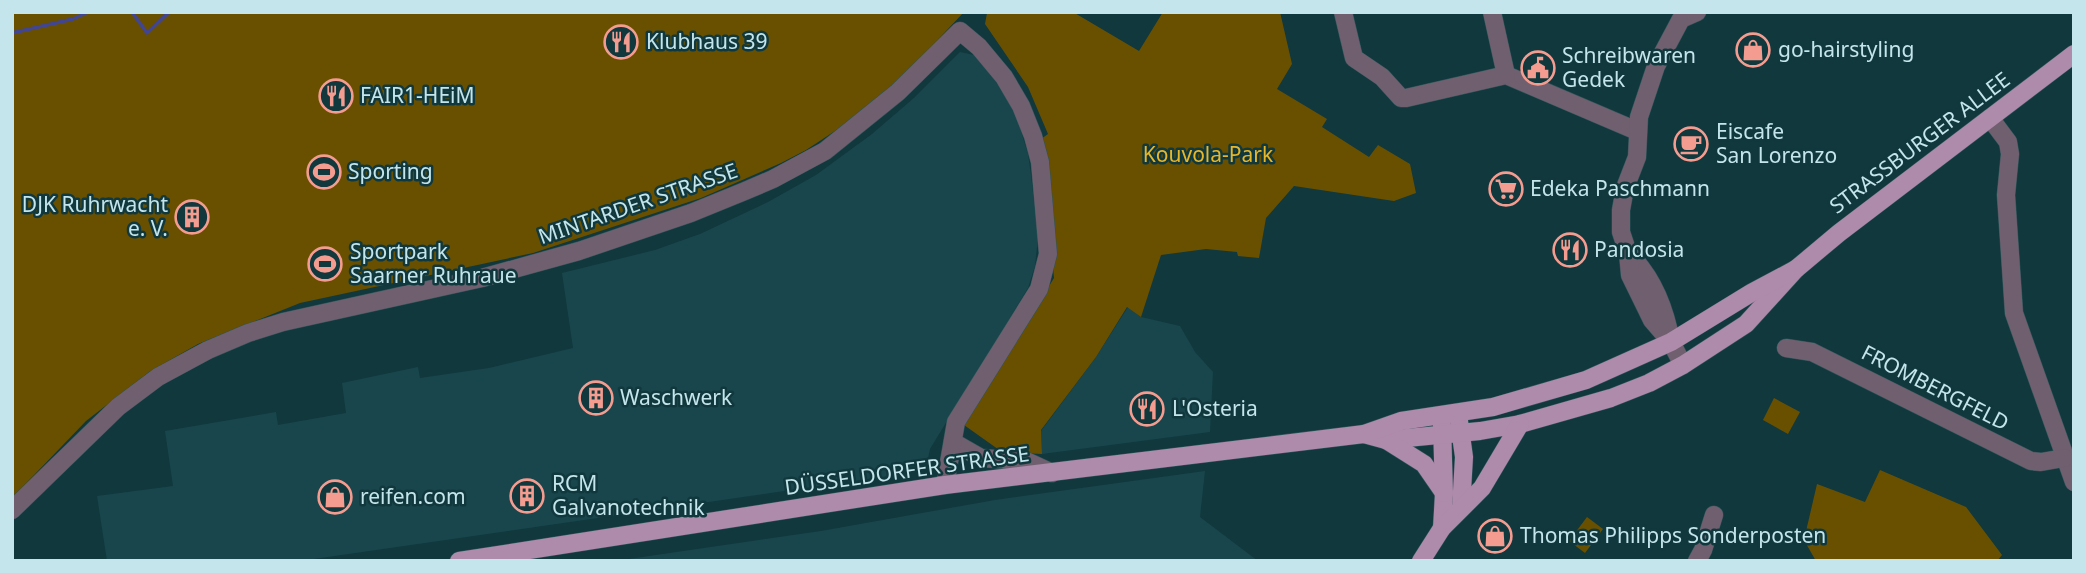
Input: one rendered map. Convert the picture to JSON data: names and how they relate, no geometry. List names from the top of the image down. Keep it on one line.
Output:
{"streets":{"main road":["STRASSBURGER ALLEE","DÜSSELDORFER STRASSE"],"street":["MINTARDER STRASSE","FROMBERGFELD"]},"crossings":[["STRASSBURGER ALLEE","DÜSSELDORFER STRASSE"]],"parks":["Kouvola-Park"],"places":{"restaurant":["Klubhaus 39","FAIR1-HEiM","Pandosia","L'Osteria"],"shop":["go-hairstyling","reifen.com","Thomas Philipps Sonderposten"],"public building":["Schreibwaren Gedek"],"cafe":["Eiscafe San Lorenzo"],"sports":["Sporting","Sportpark Saarner Ruhraue"],"supermarket":["Edeka Paschmann"],"building":["DJK Ruhrwacht e. V.","Waschwerk","RCM Galvanotechnik"]}}
